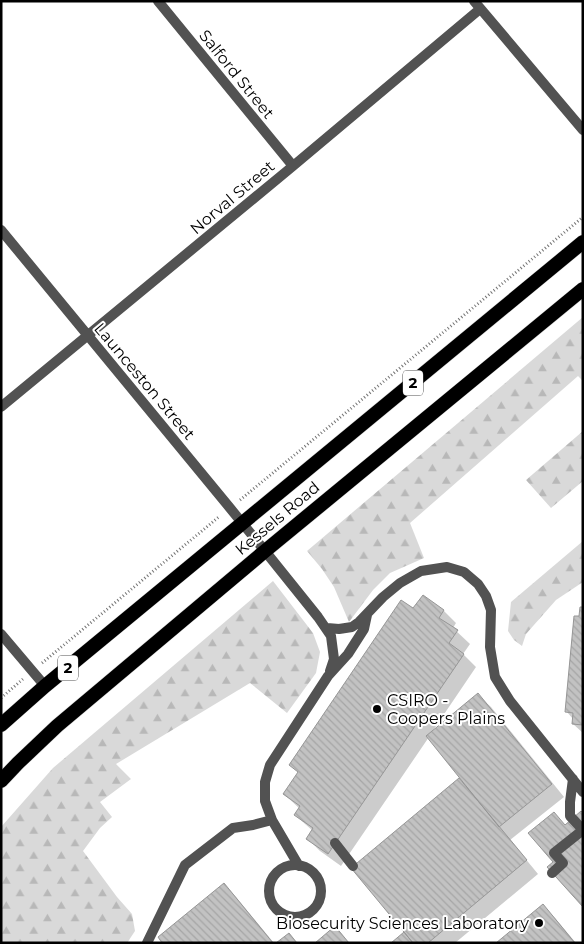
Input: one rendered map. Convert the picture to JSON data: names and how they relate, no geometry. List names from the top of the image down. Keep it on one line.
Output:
{"streets":{"highway":["2","Kessels Road"],"street":["Salford Street","Norval Street","Launceston Street"]},"crossings":[["Salford Street","Norval Street"],["Norval Street","Launceston Street"],["Launceston Street","Kessels Road"]],"places":["CSIRO - Coopers Plains","Biosecurity Sciences Laboratory"]}
